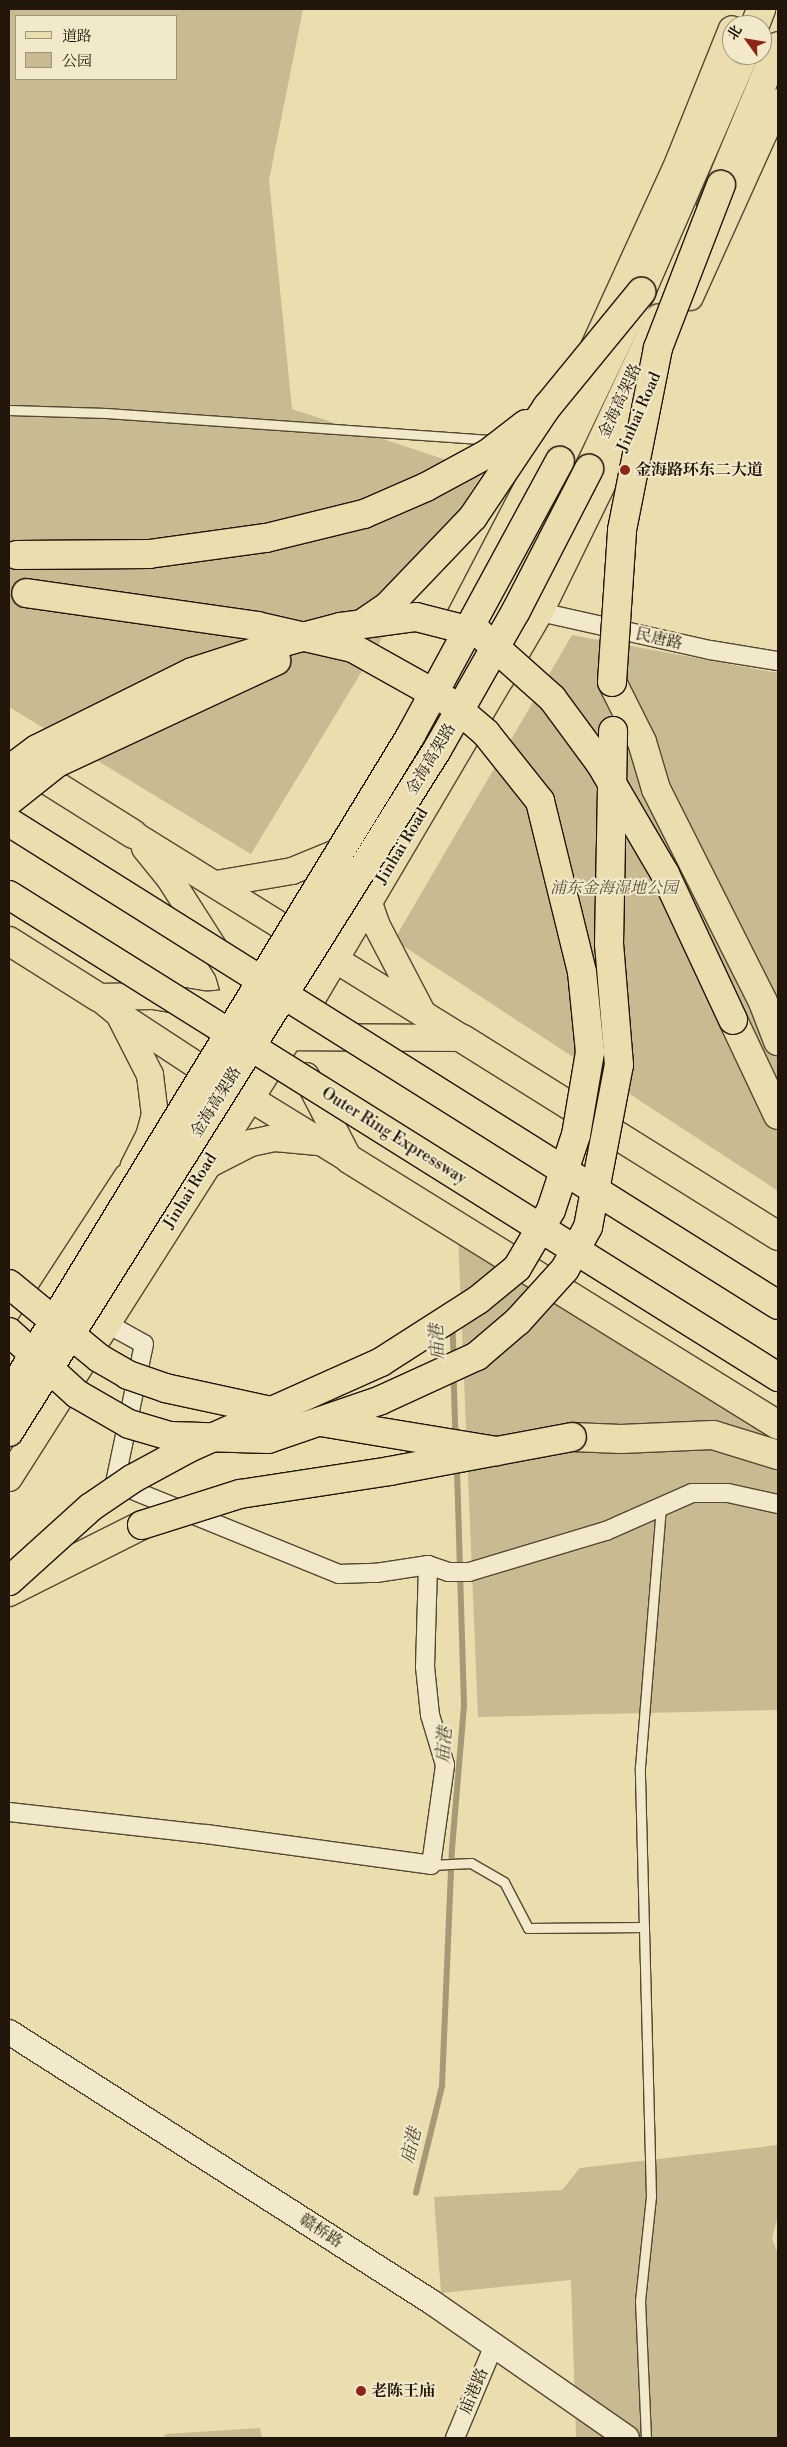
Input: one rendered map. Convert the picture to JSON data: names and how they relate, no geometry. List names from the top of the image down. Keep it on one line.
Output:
{"streets":{"highway":["金海高架路","Outer Ring Expressway"],"main road":["Jinhai Road"],"street":["民唐路","赣桥路","庙港路"]},"crossings":[["Jinhai Road","民唐路"],["赣桥路","庙港路"]],"water":["庙港"],"parks":["浦东金海湿地公园"],"places":["金海路环东二大道","老陈王庙"],"legend":["道路","公园"],"north":"top left"}
